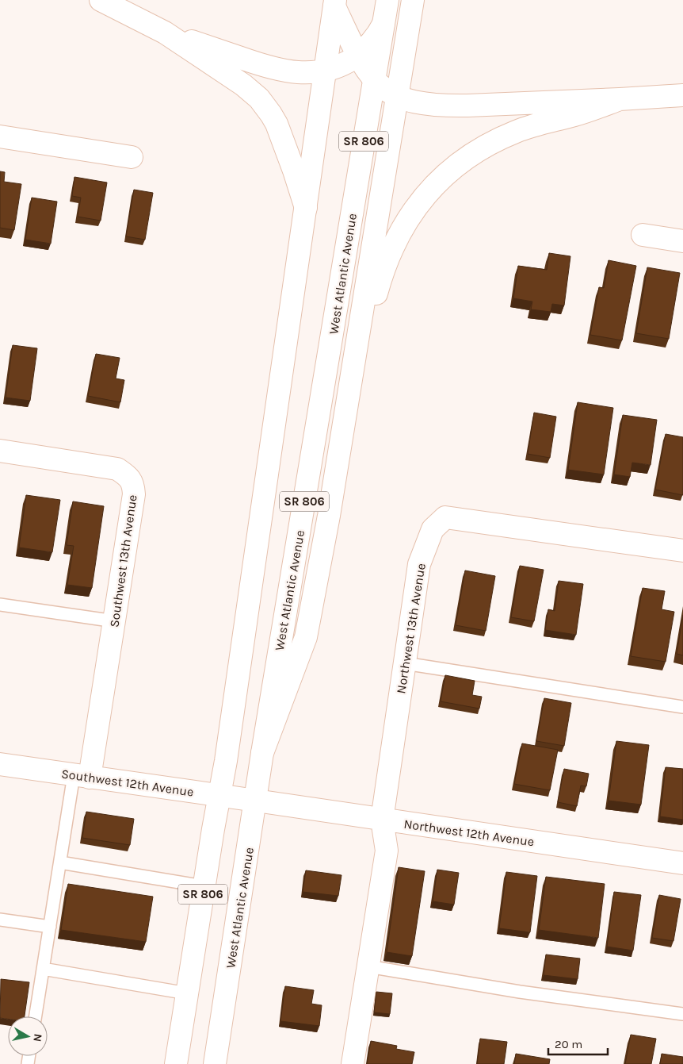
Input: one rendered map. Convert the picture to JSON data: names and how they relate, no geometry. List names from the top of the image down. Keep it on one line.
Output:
{"streets":{"main road":["SR 806","West Atlantic Avenue","Southwest 13th Avenue","Northwest 13th Avenue","Southwest 12th Avenue","Northwest 12th Avenue"]},"crossings":[["SR 806","Southwest 12th Avenue"],["West Atlantic Avenue","Southwest 12th Avenue"],["West Atlantic Avenue","Northwest 12th Avenue"],["Southwest 13th Avenue","Southwest 12th Avenue"],["Northwest 13th Avenue","Northwest 12th Avenue"],["Southwest 12th Avenue","Northwest 12th Avenue"]],"scale_bar":"20 m","north":"right"}
